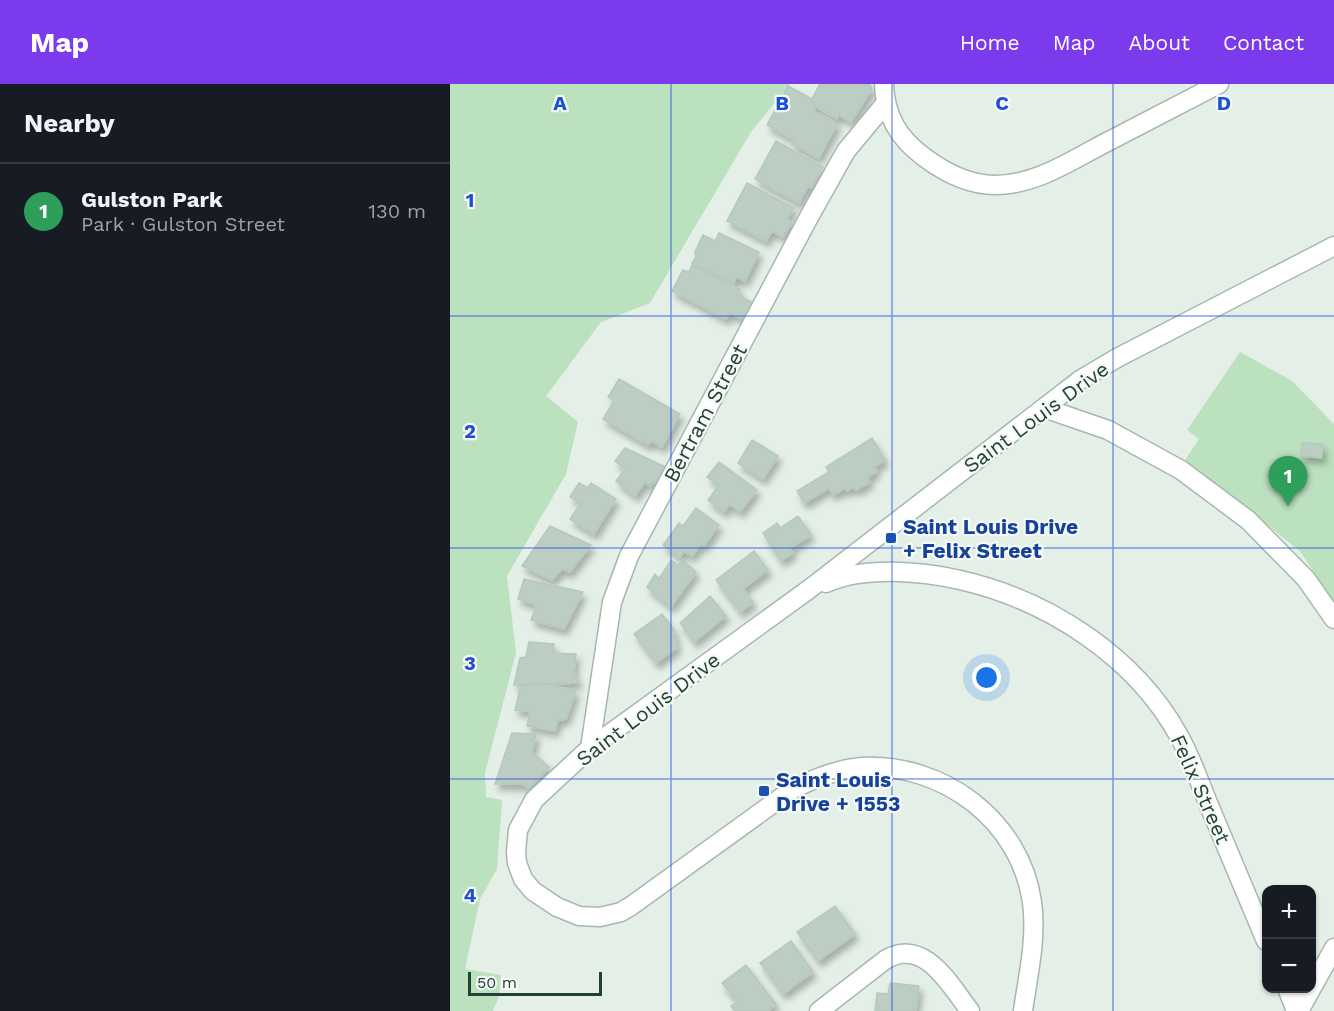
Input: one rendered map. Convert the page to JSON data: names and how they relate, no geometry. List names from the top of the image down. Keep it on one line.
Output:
{"streets":{"street":["Bertram Street","Saint Louis Drive","Felix Street"]},"crossings":[["Bertram Street","Saint Louis Drive"],["Saint Louis Drive","Felix Street"]],"places":{"transit":["Saint Louis Drive + Felix Street","Saint Louis Drive + 1553"]},"scale_bar":"50 m","page":{"header":"Map","nav":["Home","Map","About","Contact"],"heading":"Nearby","list":[{"mark":"1","name":"Gulston Park","note":"Park · Gulston Street","value":"130 m"}],"pins":"1","map_buttons":["+","−"],"scale":"50 m"},"grid":{"columns":["A","B","C","D"],"rows":["1","2","3","4"]}}
